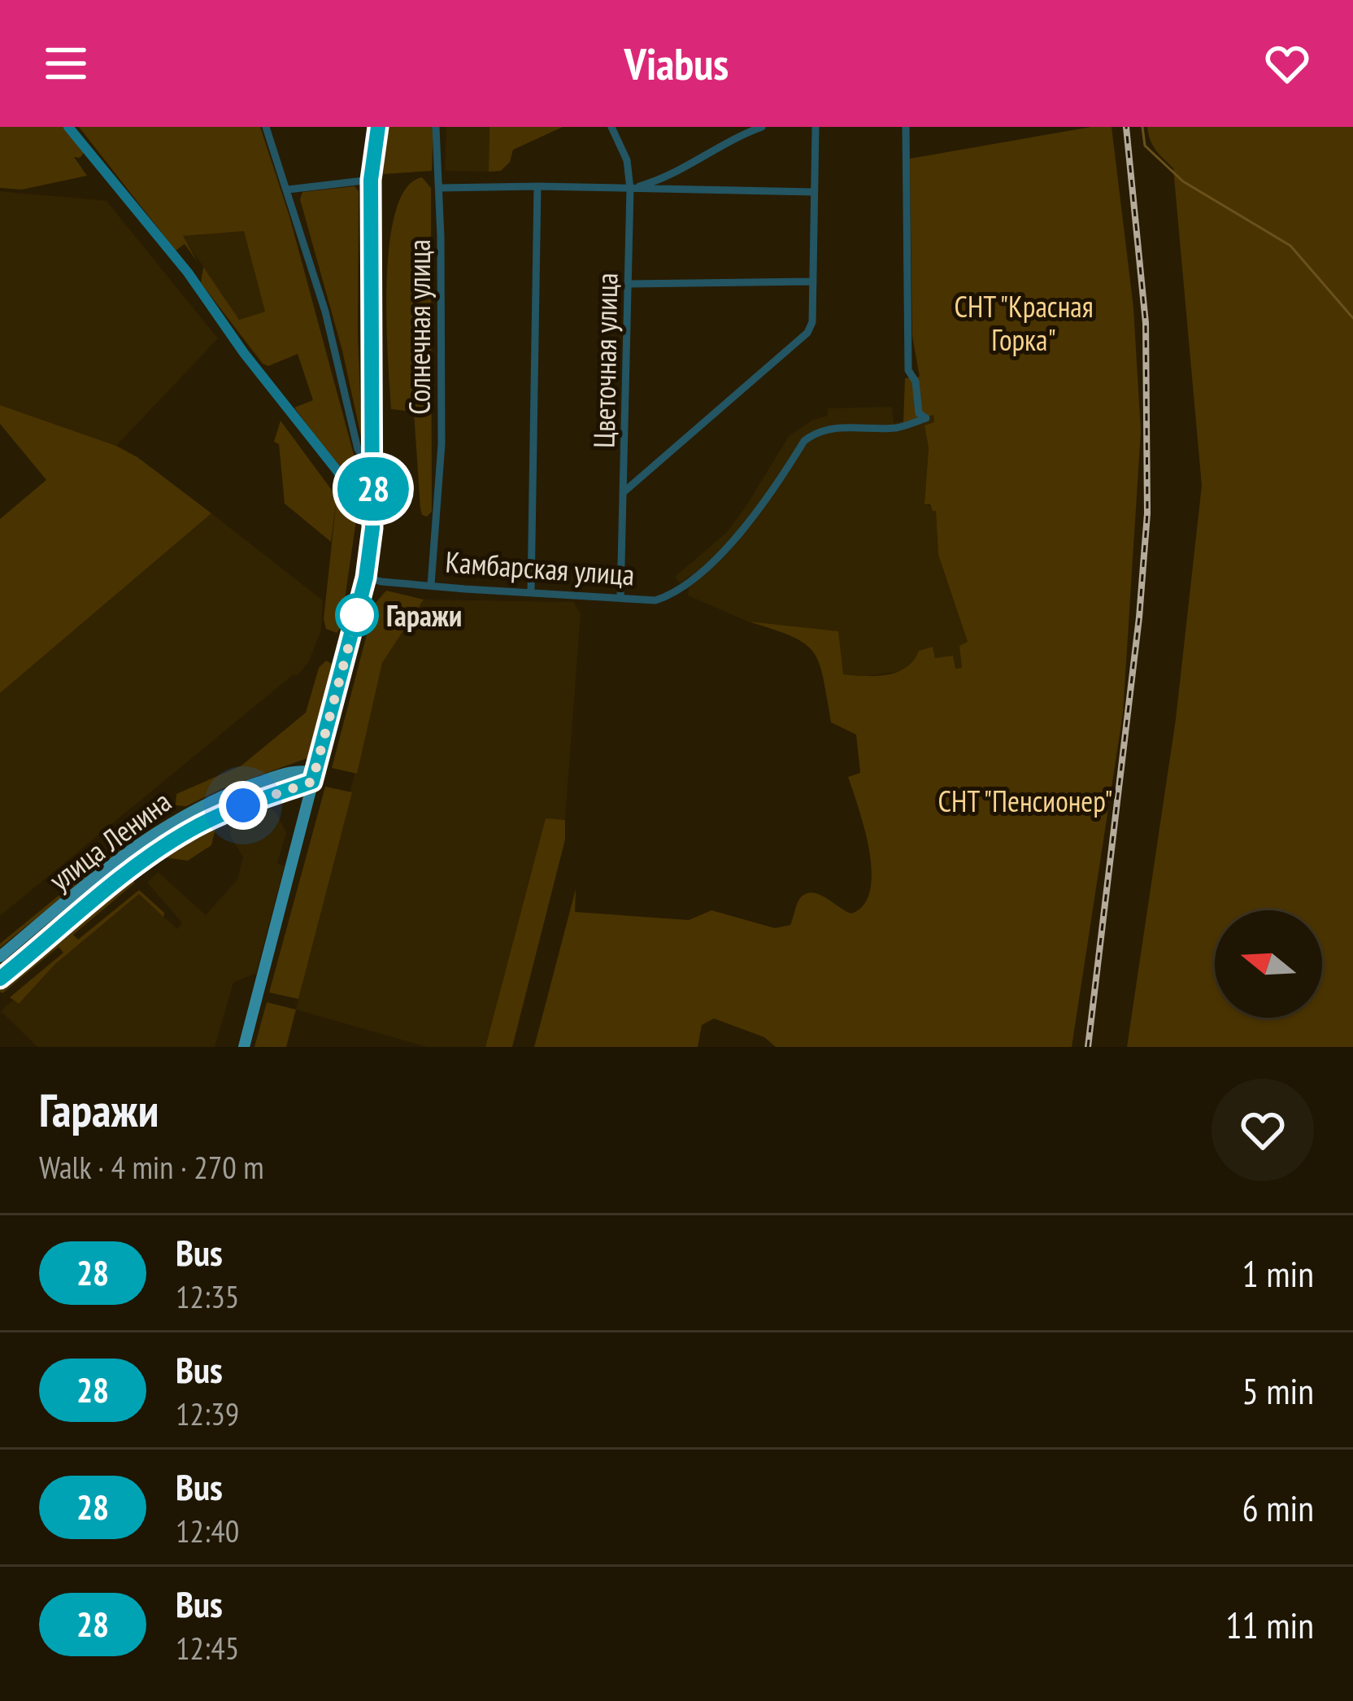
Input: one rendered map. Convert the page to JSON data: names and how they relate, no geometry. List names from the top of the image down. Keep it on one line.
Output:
{"streets":{"main road":["улица Ленина"],"street":["Солнечная улица","Цветочная улица","Камбарская улица"]},"crossings":[["Солнечная улица","Камбарская улица"],["Цветочная улица","Камбарская улица"]],"parks":["СНТ \"Красная Горка\"","СНТ \"Пенсионер\""],"places":["Гаражи"],"lines":["bus line 28"],"north":"left","page":{"header":"Viabus","on_map":"28","heading":["Гаражи","Walk · 4 min · 270 m"],"list":[{"mark":"28","name":"Bus","note":"12:35","value":"1 min"},{"mark":"28","name":"Bus","note":"12:39","value":"5 min"},{"mark":"28","name":"Bus","note":"12:40","value":"6 min"},{"mark":"28","name":"Bus","note":"12:45","value":"11 min"}]}}
